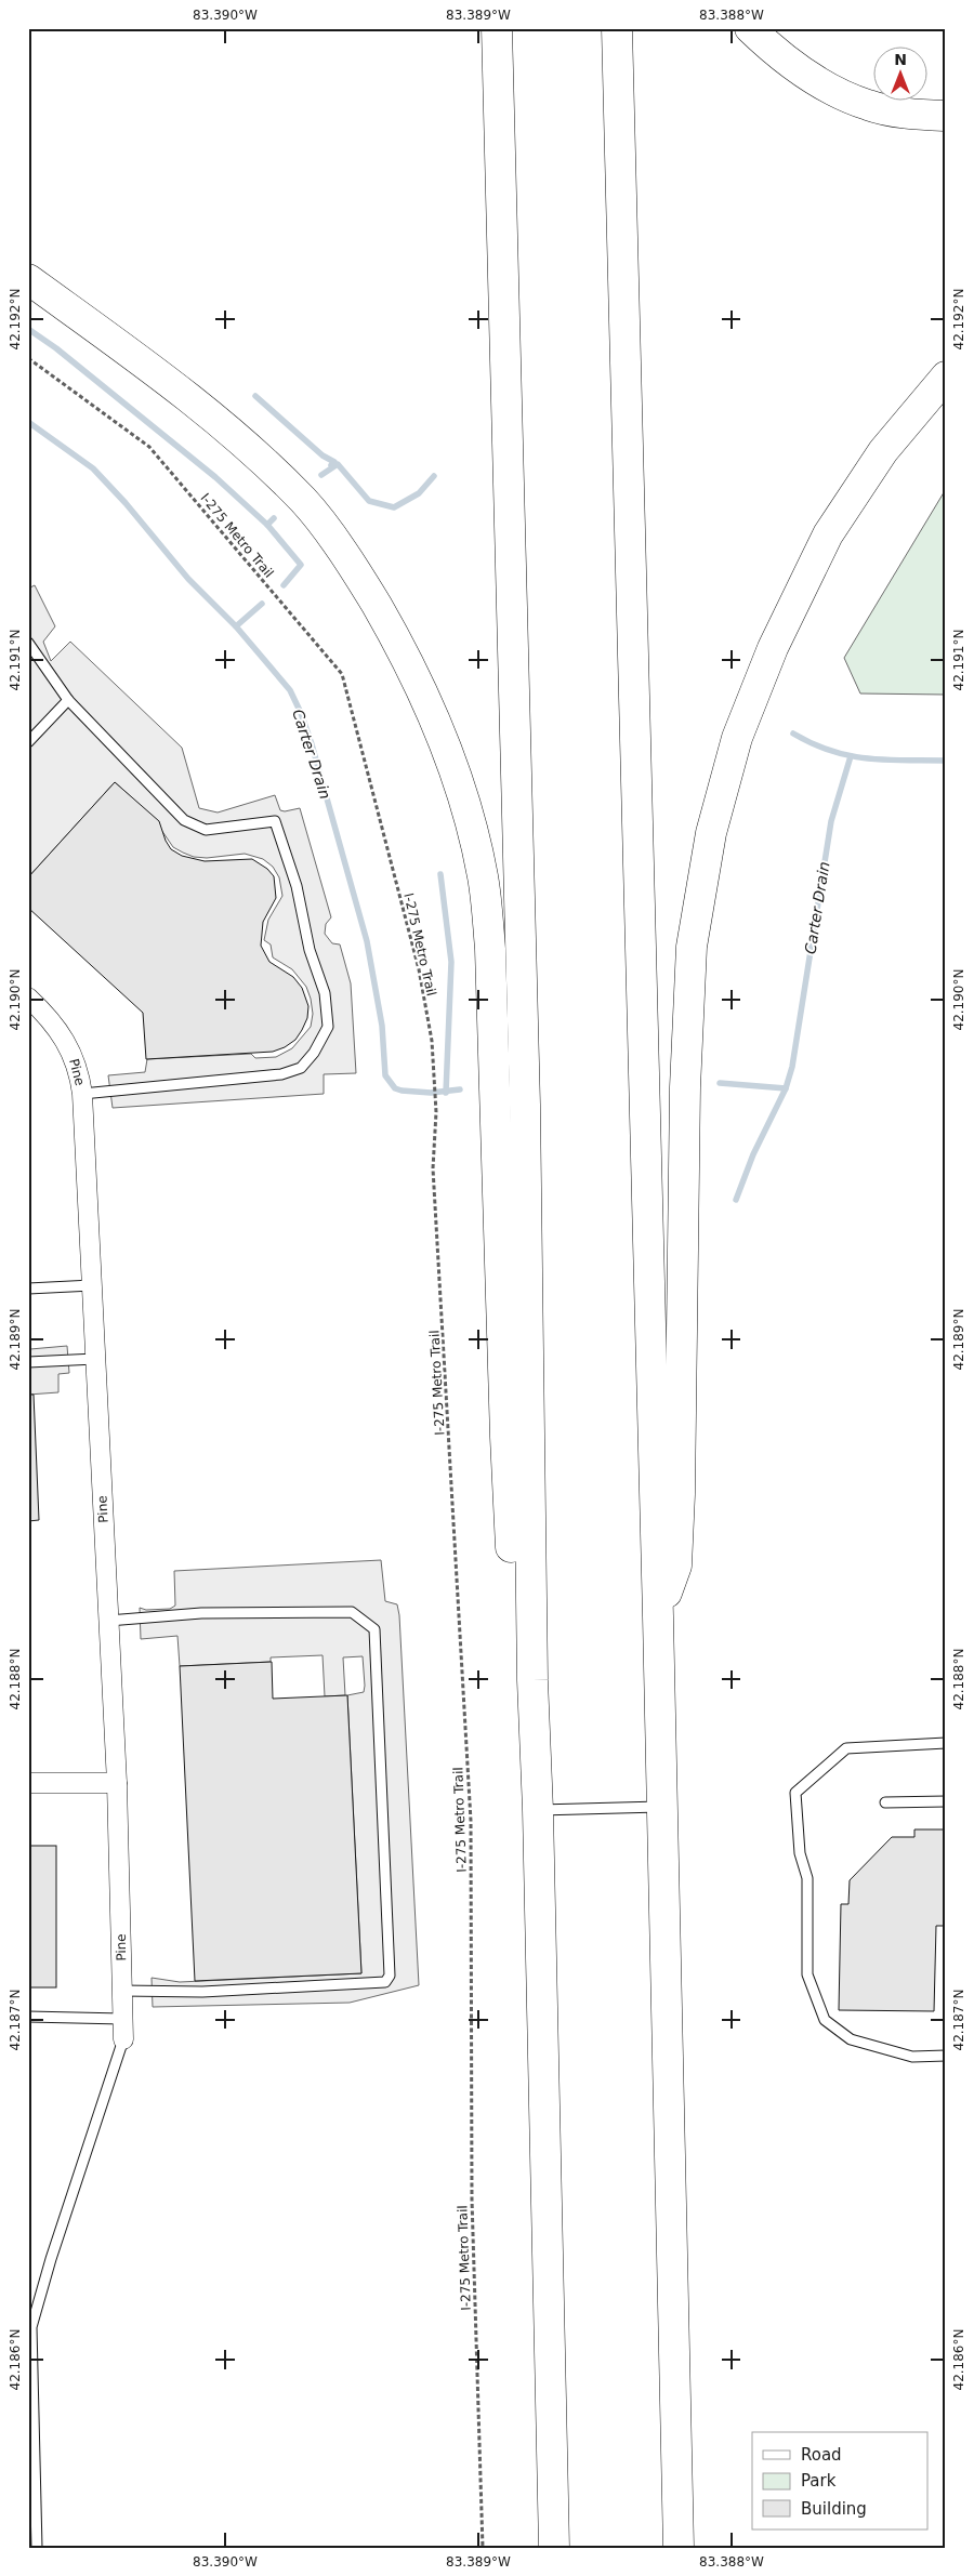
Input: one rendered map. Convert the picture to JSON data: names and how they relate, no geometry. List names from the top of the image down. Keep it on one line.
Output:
{"streets":{"street":["Pine"],"path":["I-275 Metro Trail"]},"water":["Carter Drain"],"legend":["Road","Park","Building"],"north":"top","coordinates":["83.390°W","83.389°W","83.388°W","42.192°N","42.191°N","42.190°N","42.189°N","42.188°N","42.187°N","42.186°N"]}
